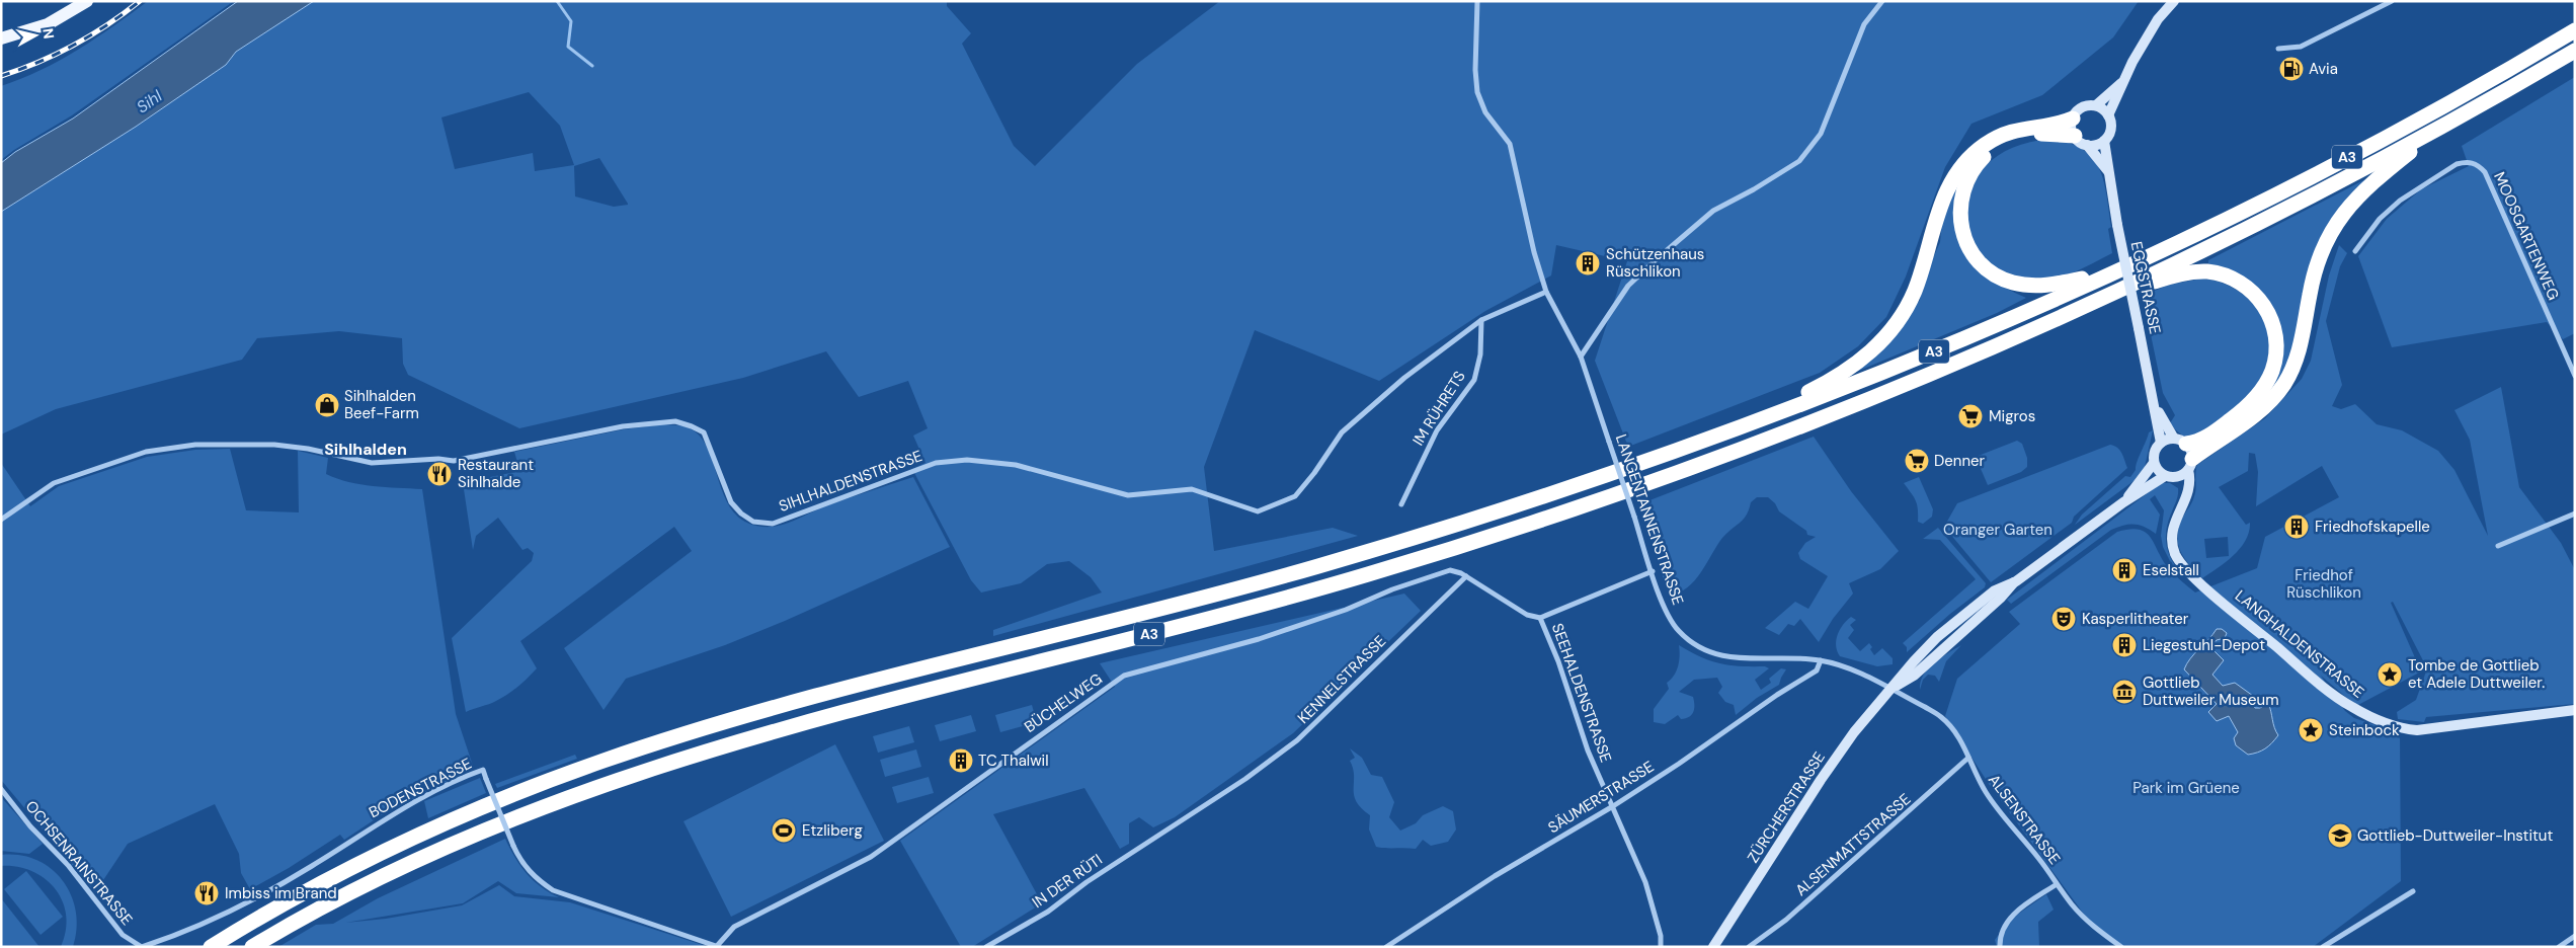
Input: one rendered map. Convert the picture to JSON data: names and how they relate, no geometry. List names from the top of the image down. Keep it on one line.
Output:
{"streets":{"highway":["A3"],"main road":["EGGSTRASSE","LANGHALDENSTRASSE","ZÜRCHERSTRASSE"],"street":["MOOSGARTENWEG","IM RÜHRETS","SIHLHALDENSTRASSE","LANGENTANNENSTRASSE","KENNELSTRASSE","SEEHALDENSTRASSE","BÜCHELWEG","BODENSTRASSE","SÄUMERSTRASSE","ALSENSTRASSE","ALSENMATTSTRASSE","OCHSENRAINSTRASSE","IN DER RÜTI"]},"crossings":[["A3","LANGENTANNENSTRASSE"],["EGGSTRASSE","LANGHALDENSTRASSE"],["EGGSTRASSE","ZÜRCHERSTRASSE"],["IM RÜHRETS","SIHLHALDENSTRASSE"],["SIHLHALDENSTRASSE","LANGENTANNENSTRASSE"],["LANGENTANNENSTRASSE","SEEHALDENSTRASSE"],["LANGENTANNENSTRASSE","SÄUMERSTRASSE"],["LANGENTANNENSTRASSE","ZÜRCHERSTRASSE"],["LANGENTANNENSTRASSE","ALSENSTRASSE"],["LANGHALDENSTRASSE","ZÜRCHERSTRASSE"],["KENNELSTRASSE","SEEHALDENSTRASSE"],["KENNELSTRASSE","BÜCHELWEG"],["KENNELSTRASSE","IN DER RÜTI"],["SEEHALDENSTRASSE","BÜCHELWEG"],["SEEHALDENSTRASSE","SÄUMERSTRASSE"],["BÜCHELWEG","BODENSTRASSE"],["BODENSTRASSE","OCHSENRAINSTRASSE"],["ZÜRCHERSTRASSE","ALSENSTRASSE"],["ALSENSTRASSE","ALSENMATTSTRASSE"]],"districts":["Sihlhalden"],"water":["Sihl"],"parks":["Oranger Garten","Friedhof Rüschlikon","Park im Grüene"],"places":{"fuel station":["Avia"],"building":["Schützenhaus Rüschlikon","Friedhofskapelle","Eselstall","Liegestuhl-Depot","TC Thalwil"],"shop":["Sihlhalden Beef-Farm"],"supermarket":["Migros","Denner"],"restaurant":["Restaurant Sihlhalde","Imbiss im Brand"],"theatre":["Kasperlitheater"],"place":["Tombe de Gottlieb et Adele Duttweiler.","Steinbock"],"museum":["Gottlieb Duttweiler Museum"],"sports":["Etzliberg"],"school or university":["Gottlieb-Duttweiler-Institut"]},"north":"right"}
